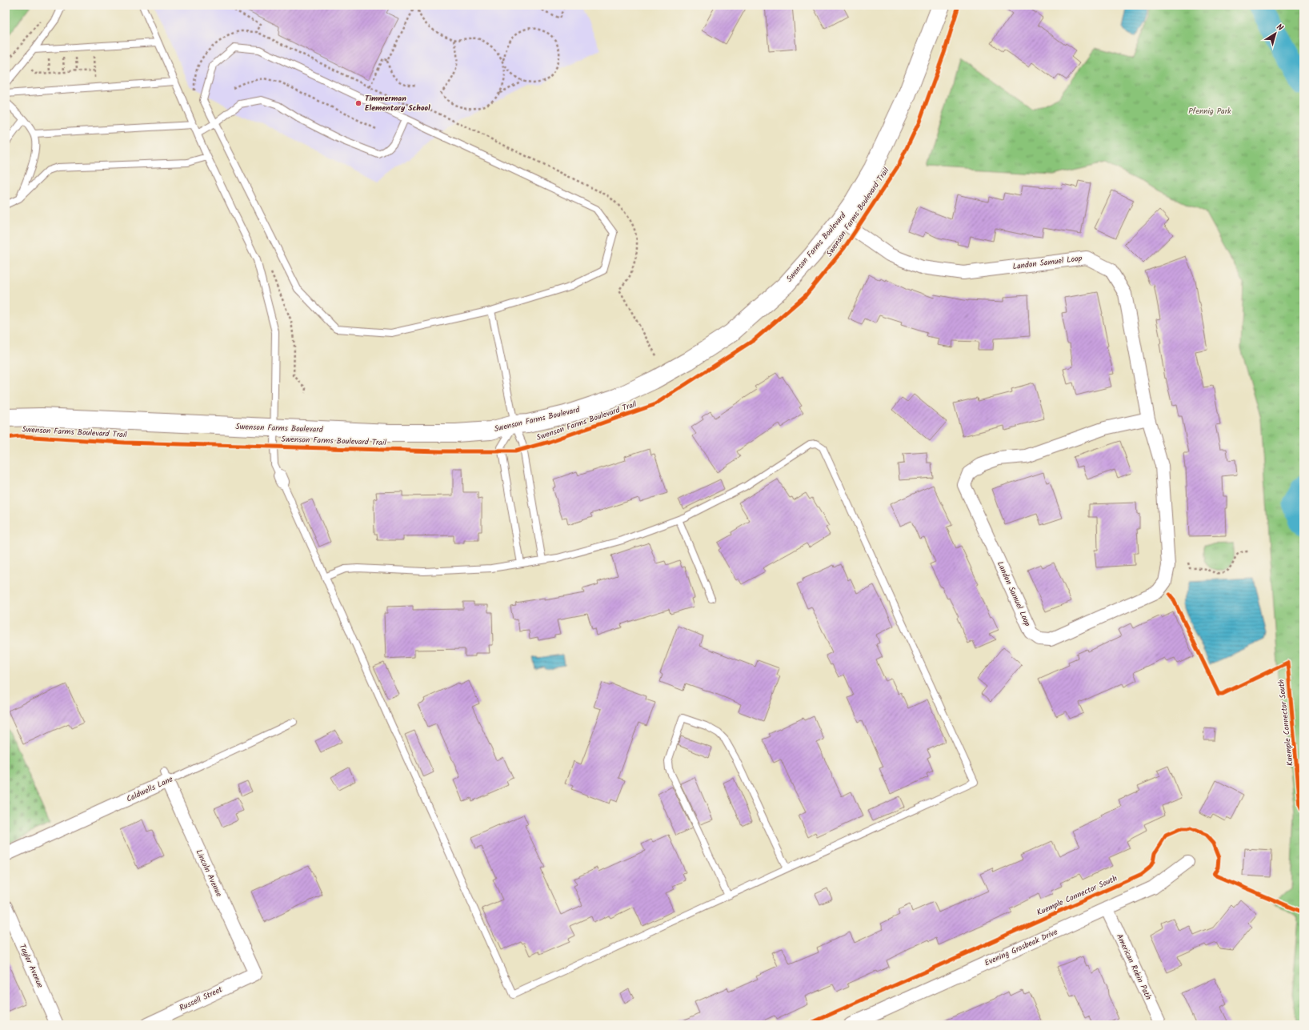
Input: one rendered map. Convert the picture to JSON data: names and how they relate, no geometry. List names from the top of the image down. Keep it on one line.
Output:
{"streets":{"street":["Swenson Farms Boulevard","Landon Samuel Loop","Caldwells Lane","Lincoln Avenue","Evening Grosbeak Drive","Taylor Avenue","American Robin Path","Russell Street"],"cycle path":["Swenson Farms Boulevard Trail","Kuemple Connector South"]},"crossings":[["Swenson Farms Boulevard","Landon Samuel Loop"],["Caldwells Lane","Lincoln Avenue"],["Lincoln Avenue","Russell Street"],["Evening Grosbeak Drive","American Robin Path"]],"parks":["Pfennig Park"],"places":["Timmerman Elementary School"],"north":"top right"}
